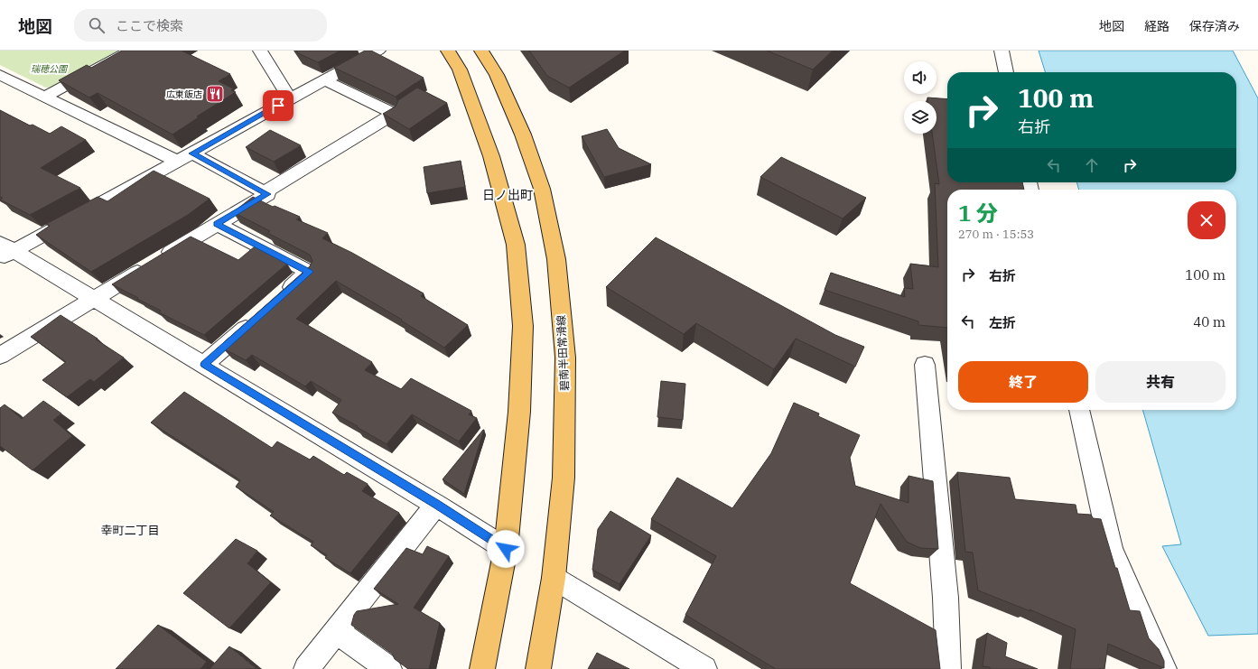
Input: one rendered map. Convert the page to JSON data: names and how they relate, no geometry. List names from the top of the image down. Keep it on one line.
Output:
{"streets":{"main road":["碧南半田常滑線"]},"districts":["日ノ出町","幸町二丁目"],"parks":["瑞穂公園"],"places":{"restaurant":["広東飯店"]},"page":{"header":"地図","search":"ここで検索","nav":["地図","経路","保存済み"],"turn":["100 m","右折"],"heading":["1 分","270 m · 15:53"],"list":[{"name":"右折","value":"100 m"},{"name":"左折","value":"40 m"}],"buttons":["終了","共有"]}}
